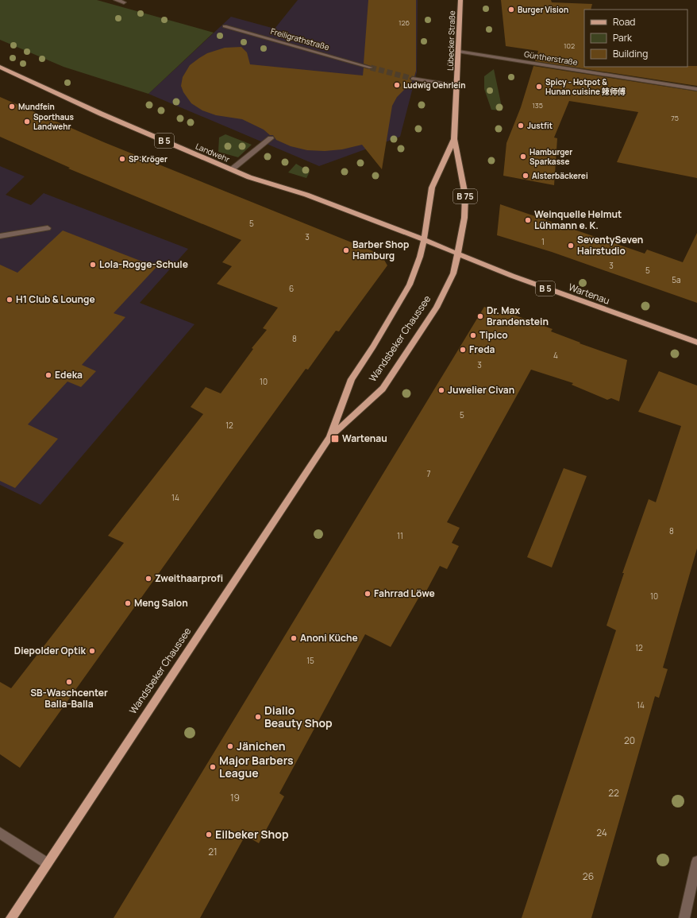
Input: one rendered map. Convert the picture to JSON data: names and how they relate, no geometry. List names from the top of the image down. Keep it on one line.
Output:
{"streets":{"main road":["Lübecker Straße","B 5","Landwehr","B 75","Wartenau","Wandsbeker Chaussee"],"street":["Freiligrathstraße","Güntherstraße"]},"crossings":[["Lübecker Straße","Güntherstraße"],["Lübecker Straße","B 5"],["Lübecker Straße","Landwehr"],["Lübecker Straße","Wartenau"],["Lübecker Straße","Wandsbeker Chaussee"],["B 5","Landwehr"],["B 5","Wartenau"],["B 5","Wandsbeker Chaussee"],["Landwehr","Wandsbeker Chaussee"],["Wartenau","Wandsbeker Chaussee"]],"places":{"other":["Burger Vision","Ludwig Oehrlein","Spicy - Hotpot & Hunan cuisine 辣师傅","Mundfein","Sporthaus Landwehr","Justfit","Hamburger Sparkasse","SP:Kröger","Alsterbäckerei","Weinquelle Helmut Lühmann e. K.","SeventySeven Hairstudio","Barber Shop Hamburg","Lola-Rogge-Schule","H1 Club & Lounge","Dr. Max Brandenstein","Tipico","Freda","Edeka","Juwelier Civan","Zweithaarprofi","Fahrrad Löwe","Meng Salon","Anoni Küche","Diepolder Optik","SB-Waschcenter Balla-Balla","Diallo Beauty Shop","Jänichen","Major Barbers League","Eilbeker Shop"],"transit":["Wartenau"]},"house_numbers":["126","102","135","75","5","3","1","3","5","5a","6","8","4","3","10","5","12","7","14","8","11","10","12","15","14","20","22","19","24","21","26"],"legend":["Road","Park","Building"]}
